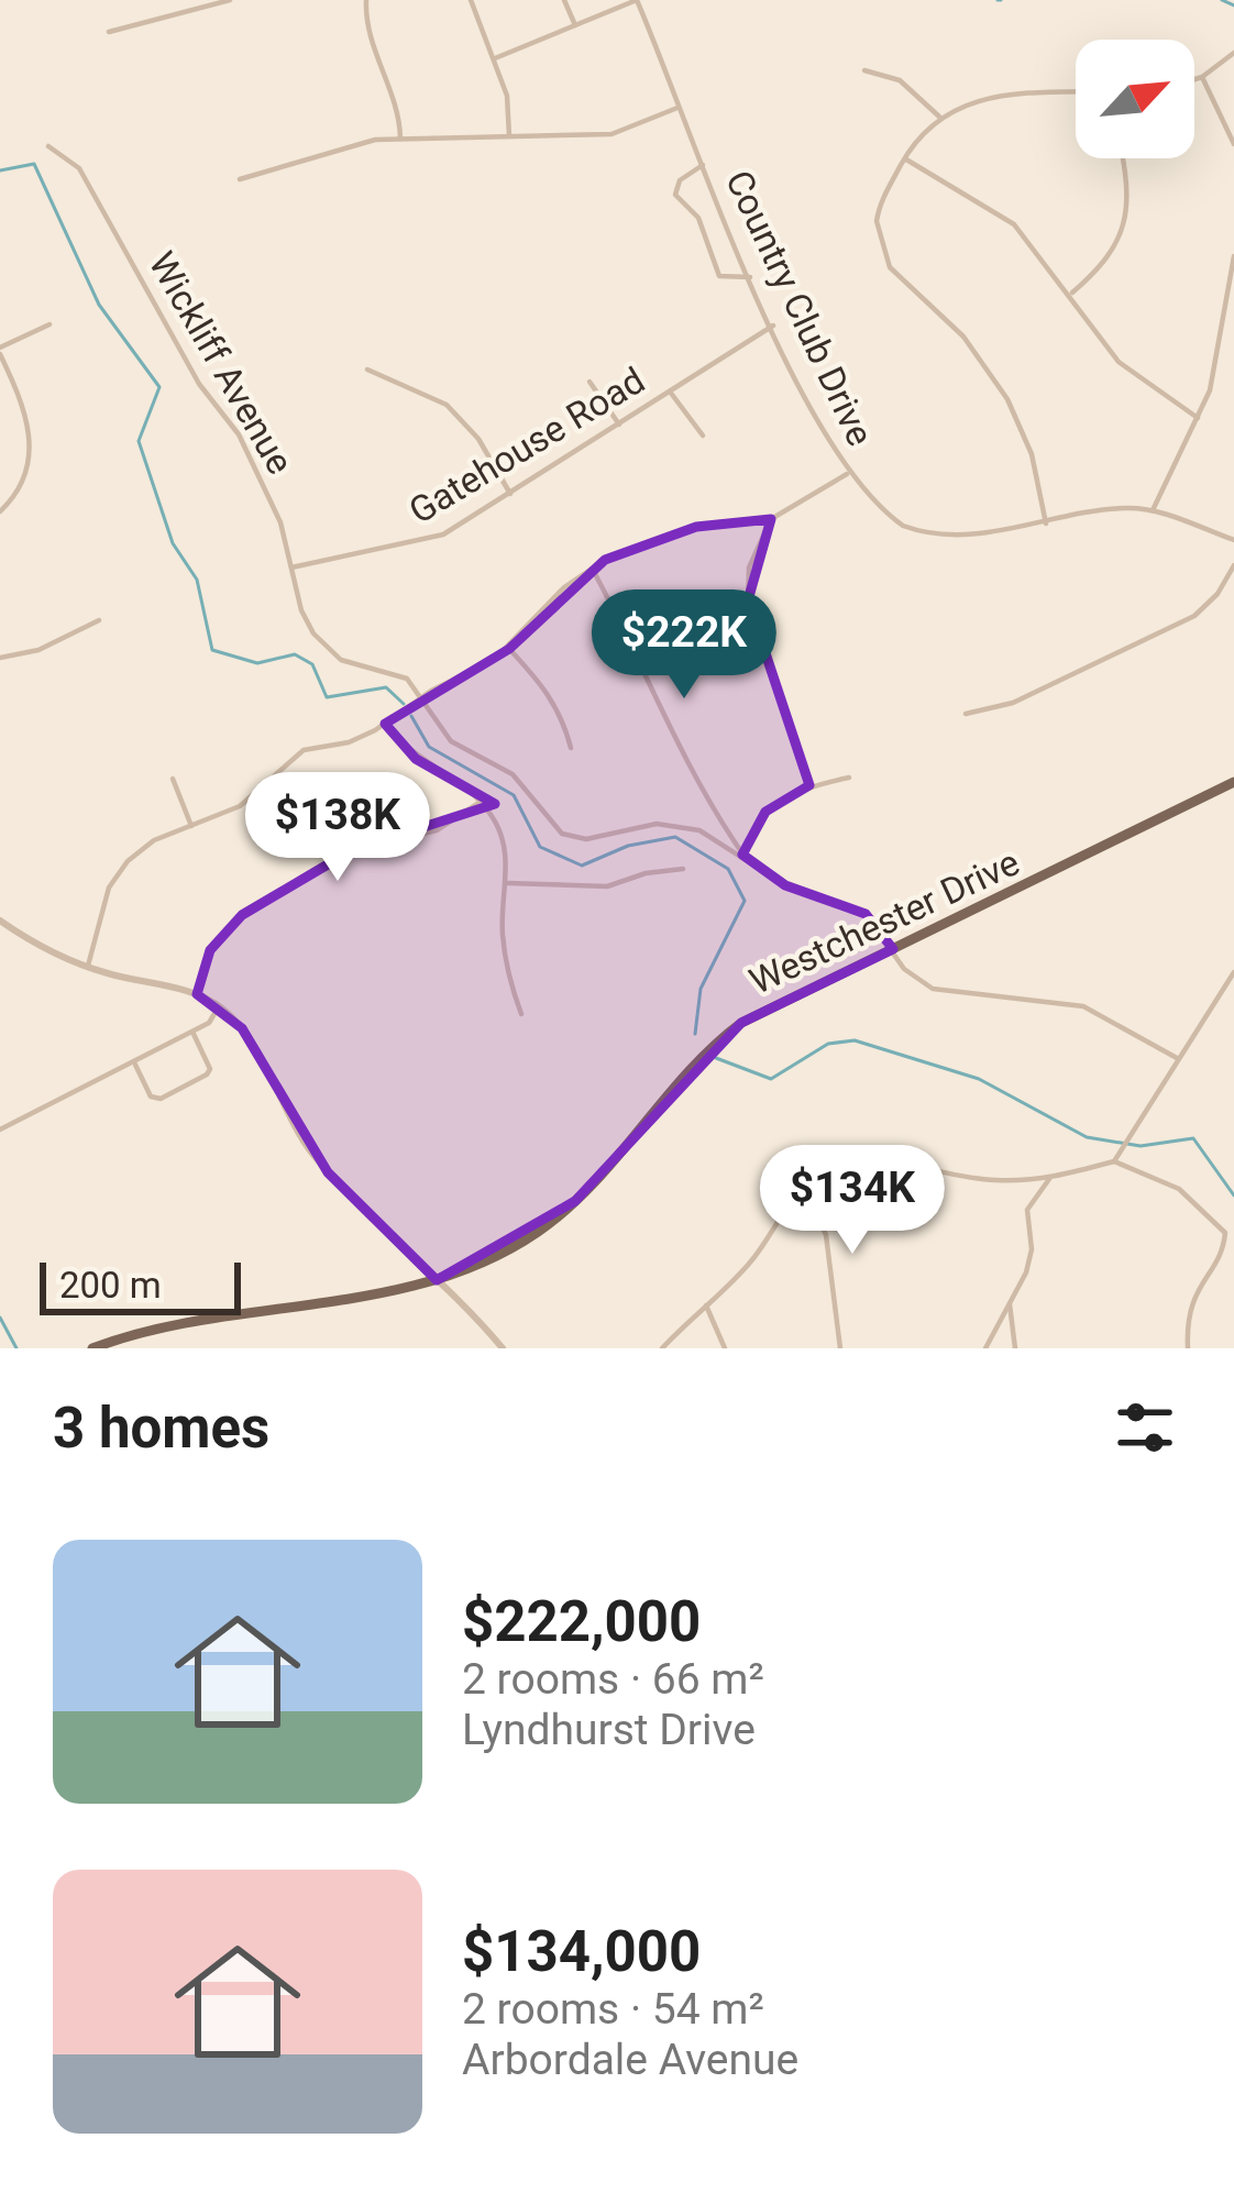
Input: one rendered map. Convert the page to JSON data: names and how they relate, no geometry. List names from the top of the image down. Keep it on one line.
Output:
{"streets":{"main road":["Westchester Drive"],"street":["Country Club Drive","Wickliff Avenue","Gatehouse Road"]},"crossings":[["Country Club Drive","Gatehouse Road"],["Wickliff Avenue","Gatehouse Road"],["Wickliff Avenue","Westchester Drive"]],"scale_bar":"200 m","north":"top right","page":{"price":["$222K","$138K","$134K"],"scale":"200 m","heading":"3 homes","list":[{"name":"$222,000","note":"2 rooms · 66 m² · Lyndhurst Drive"},{"name":"$134,000","note":"2 rooms · 54 m² · Arbordale Avenue"}]}}
